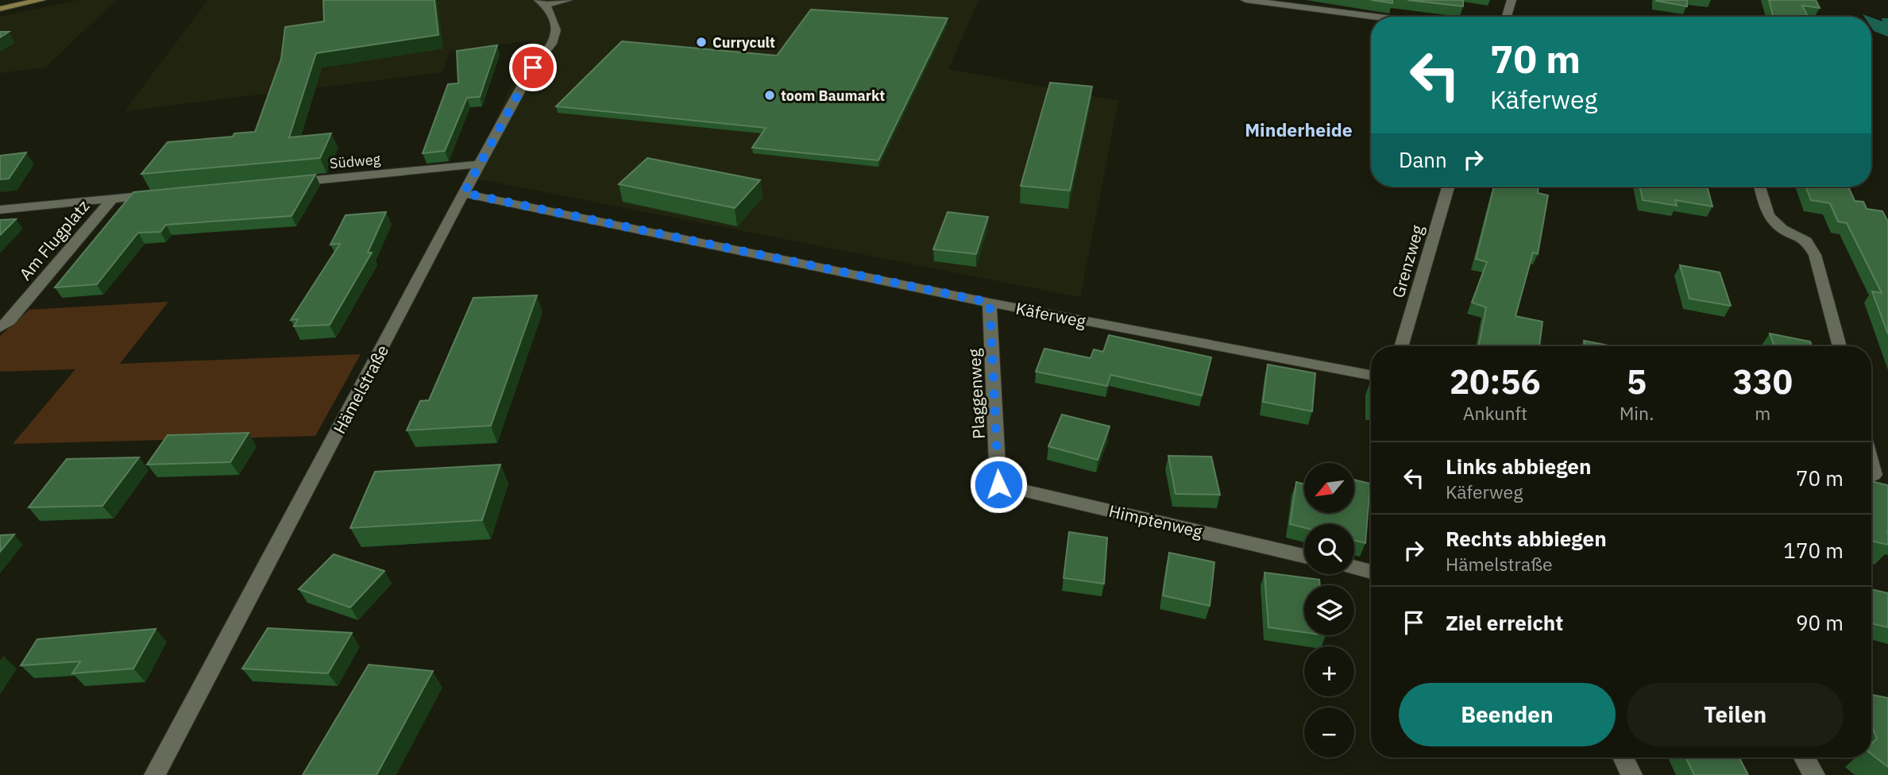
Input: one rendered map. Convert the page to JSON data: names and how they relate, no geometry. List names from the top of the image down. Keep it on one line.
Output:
{"streets":{"street":["Südweg","Am Flugplatz","Grenzweg","Käferweg","Hämelstraße","Plaggenweg","Himptenweg"]},"crossings":[["Südweg","Hämelstraße"],["Käferweg","Hämelstraße"],["Käferweg","Plaggenweg"],["Plaggenweg","Himptenweg"]],"districts":["Minderheide"],"places":["Currycult","toom Baumarkt"],"north":"bottom left","page":{"turn":["70 m","Käferweg"],"then":"Dann","eta":["20:56","Ankunft","5","Min.","330","m"],"list":[{"name":"Links abbiegen","note":"Käferweg","value":"70 m"},{"name":"Rechts abbiegen","note":"Hämelstraße","value":"170 m"},{"name":"Ziel erreicht","value":"90 m"}],"map_buttons":["+","−"],"buttons":["Beenden","Teilen"]}}
